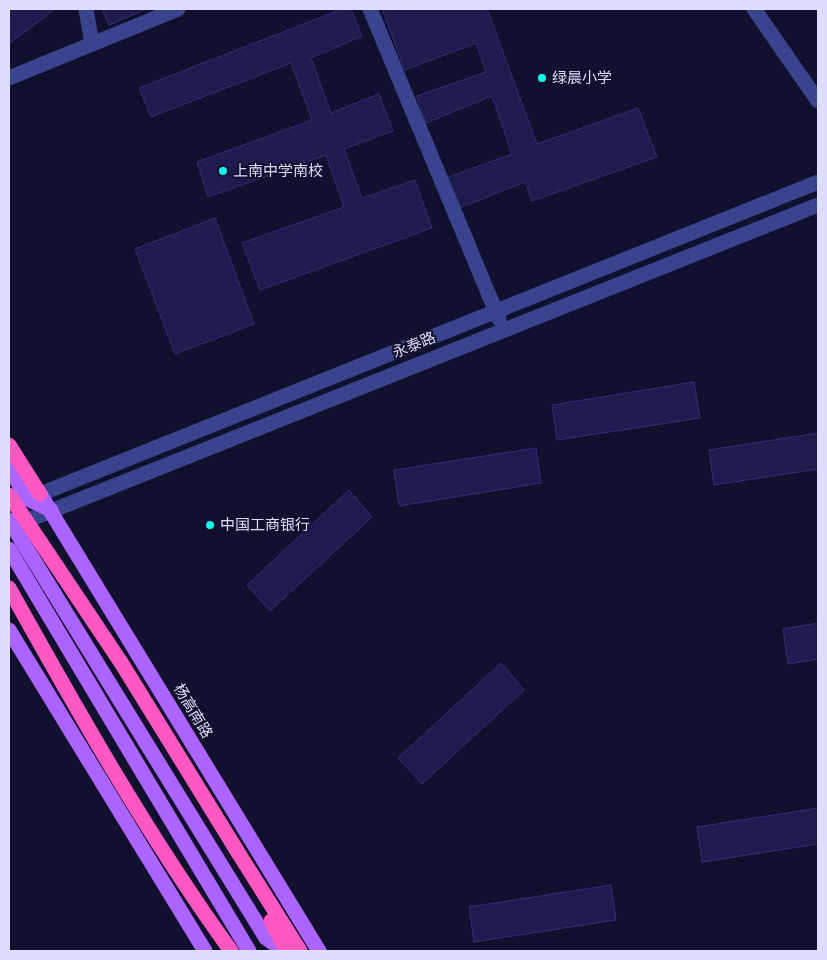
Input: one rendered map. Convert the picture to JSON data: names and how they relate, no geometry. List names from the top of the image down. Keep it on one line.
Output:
{"streets":{"main road":["杨高南路"],"street":["永泰路"]},"crossings":[["永泰路","杨高南路"]],"places":["绿晨小学","上南中学南校","中国工商银行"]}
